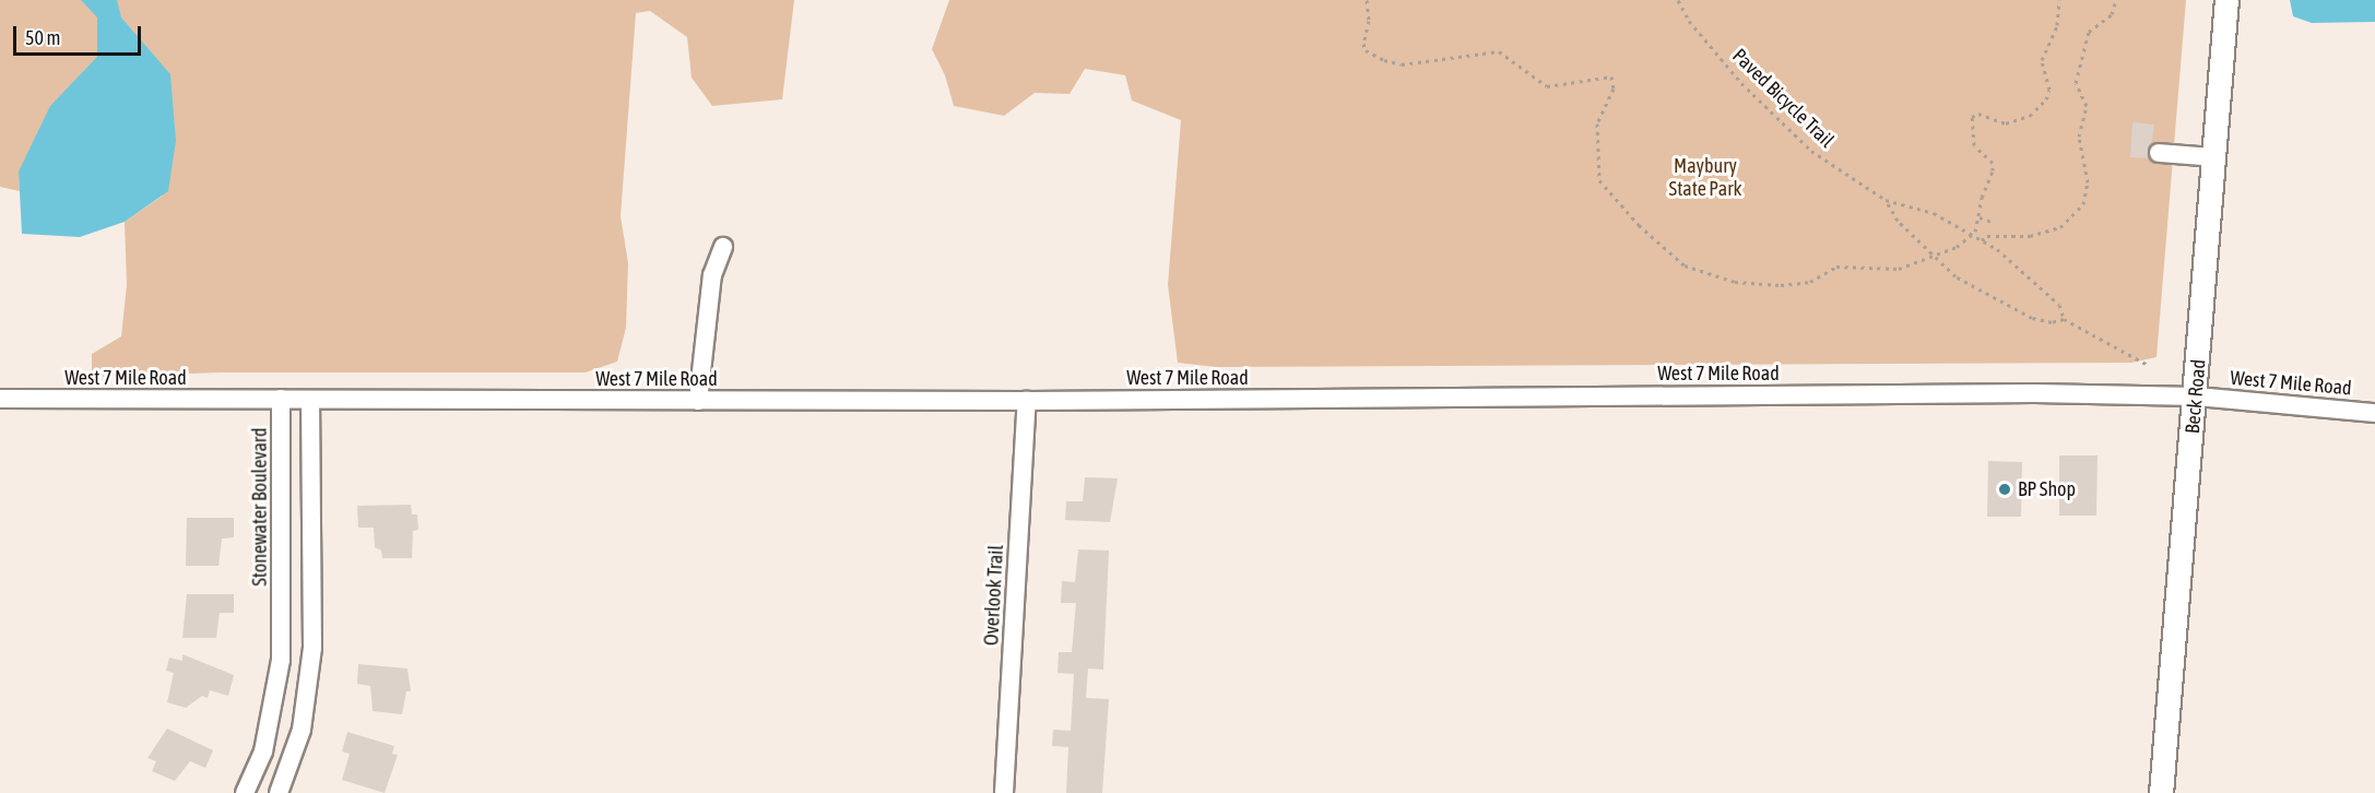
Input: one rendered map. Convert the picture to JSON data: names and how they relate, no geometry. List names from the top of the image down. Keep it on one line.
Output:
{"streets":{"main road":["Beck Road"],"street":["West 7 Mile Road","Stonewater Boulevard","Overlook Trail"],"path":["Paved Bicycle Trail"]},"crossings":[["West 7 Mile Road","Beck Road"],["West 7 Mile Road","Stonewater Boulevard"],["West 7 Mile Road","Overlook Trail"]],"parks":["Maybury State Park"],"places":["BP Shop"],"scale_bar":"50 m"}
